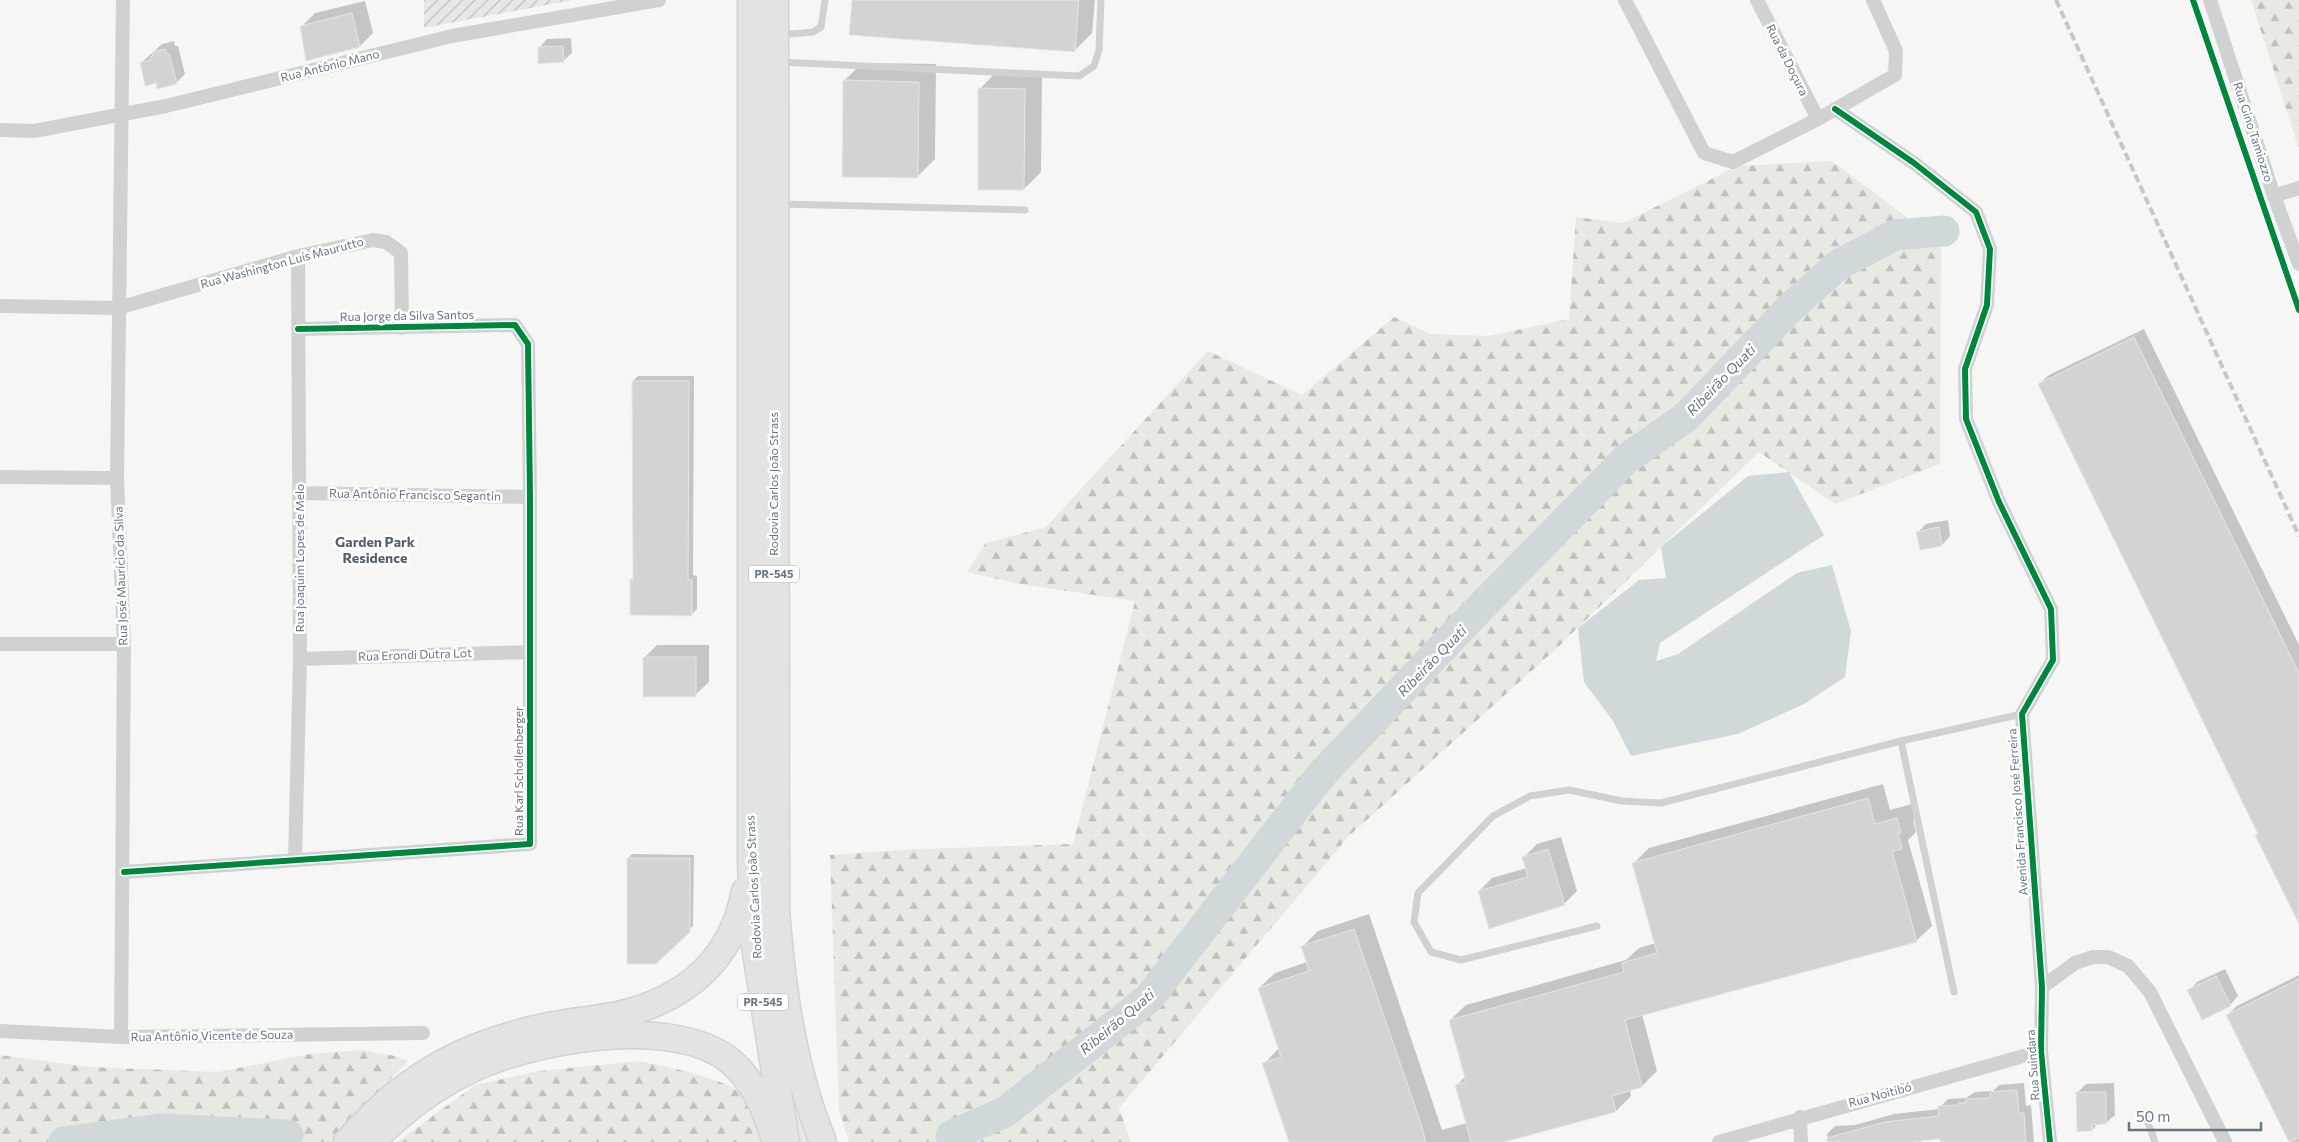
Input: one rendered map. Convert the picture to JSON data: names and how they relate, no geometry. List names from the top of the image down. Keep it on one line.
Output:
{"streets":{"highway":["Rodovia Carlos João Strass","PR-545"],"street":["Rua da Doçura","Rua Antônio Mano","Rua Gino Tamiozzo","Rua Washington Luís Maurutto","Rua Jorge da Silva Santos","Rua Antônio Francisco Segantin","Rua Joaquim Lopes de Melo","Rua José Maurício da Silva","Rua Erondi Dutra Lot","Rua Karl Schollenberger","Avenida Francisco José Ferreira","Rua Antônio Vicente de Souza","Rua Suindara","Rua Noitibó"]},"crossings":[["Rua Antônio Mano","Rua José Maurício da Silva"],["Rua Washington Luís Maurutto","Rua Jorge da Silva Santos"],["Rua Washington Luís Maurutto","Rua Joaquim Lopes de Melo"],["Rua Washington Luís Maurutto","Rua José Maurício da Silva"],["Rua Jorge da Silva Santos","Rua Joaquim Lopes de Melo"],["Rua Jorge da Silva Santos","Rua Karl Schollenberger"],["Rua Antônio Francisco Segantin","Rua Joaquim Lopes de Melo"],["Rua Antônio Francisco Segantin","Rua Karl Schollenberger"],["Rua Joaquim Lopes de Melo","Rua Erondi Dutra Lot"],["Rua Joaquim Lopes de Melo","Rua Karl Schollenberger"],["Rua José Maurício da Silva","Rua Karl Schollenberger"],["Rua José Maurício da Silva","Rua Antônio Vicente de Souza"],["Rua Erondi Dutra Lot","Rua Karl Schollenberger"],["Avenida Francisco José Ferreira","Rua Suindara"],["Rua Suindara","Rua Noitibó"]],"districts":["Garden Park Residence"],"water":["Ribeirão Quati"],"scale_bar":"50 m"}
